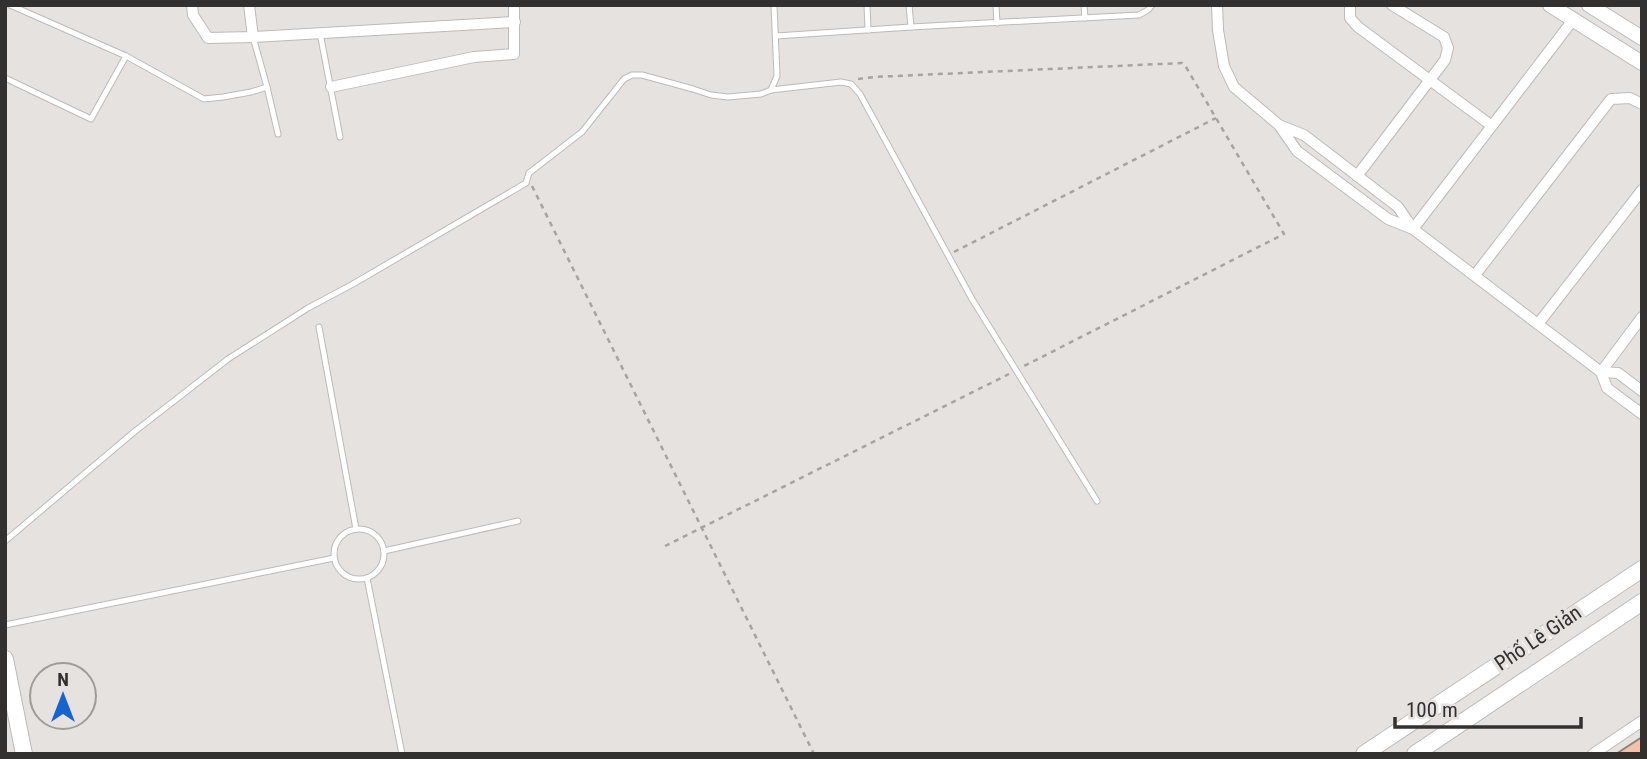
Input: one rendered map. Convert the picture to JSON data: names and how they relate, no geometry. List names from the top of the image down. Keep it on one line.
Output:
{"streets":{"main road":["Phố Lê Giản"]},"scale_bar":"100 m","north":"top"}
